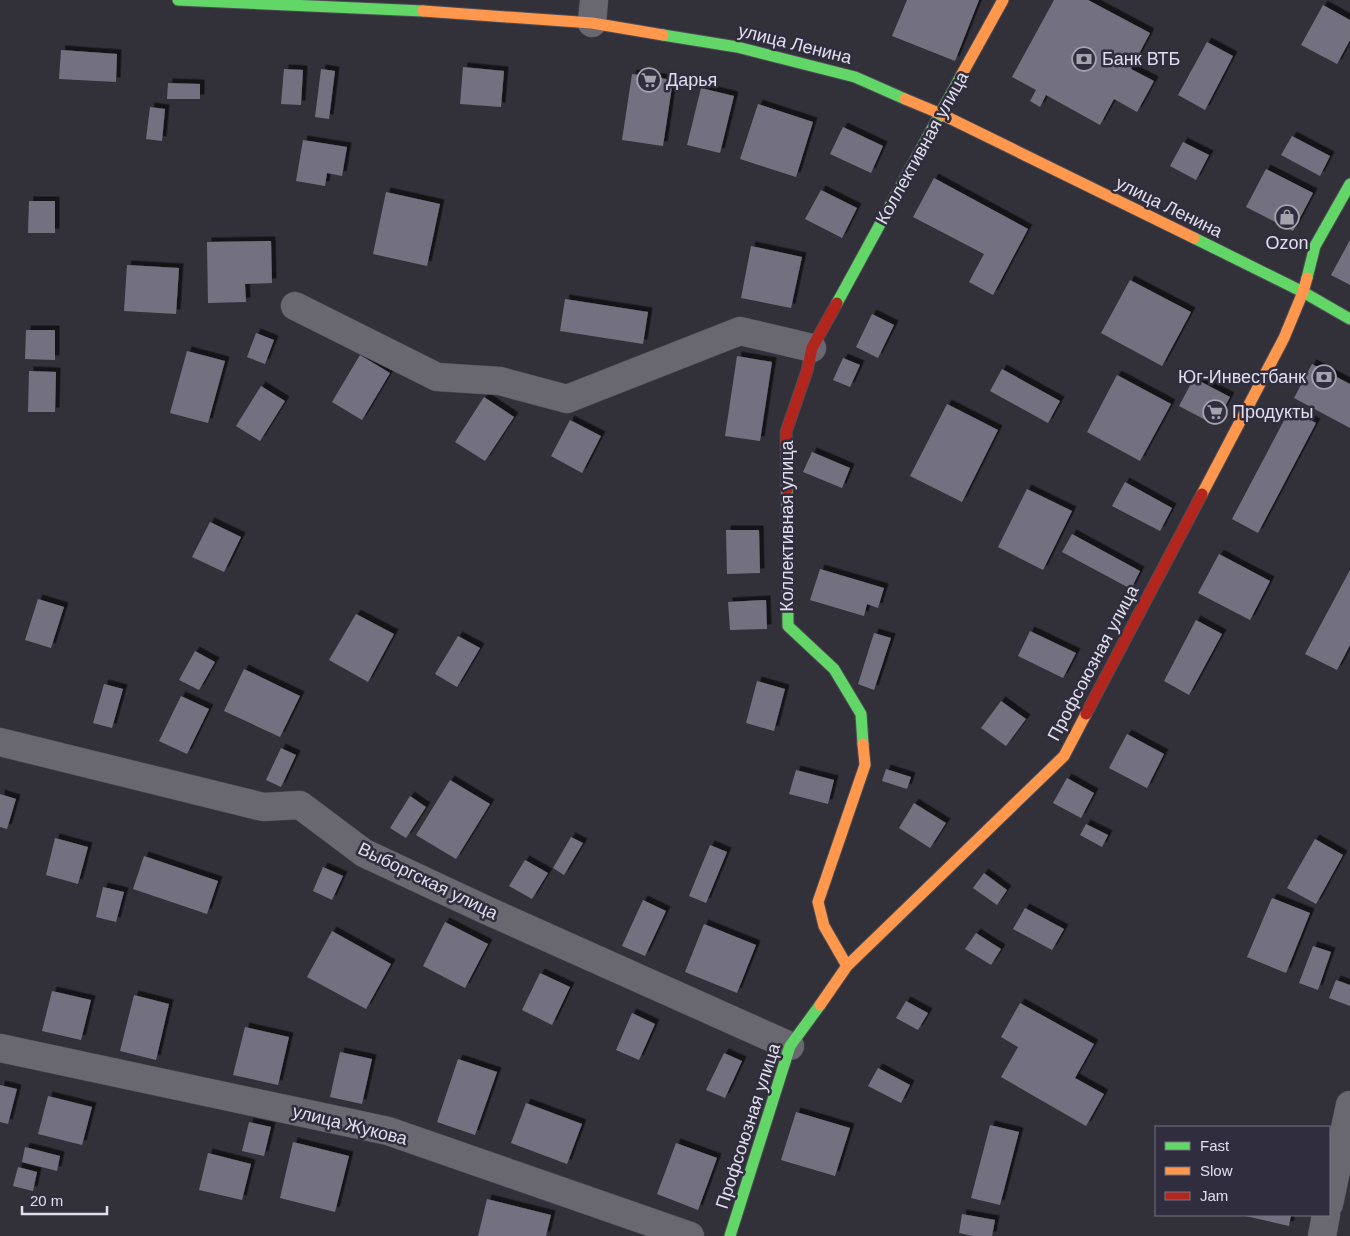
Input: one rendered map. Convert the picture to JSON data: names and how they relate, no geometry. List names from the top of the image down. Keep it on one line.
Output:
{"streets":{"street":["улица Ленина","Коллективная улица","Профсоюзная улица","Выборгская улица","улица Жукова"]},"crossings":[["улица Ленина","Коллективная улица"],["улица Ленина","Профсоюзная улица"],["Коллективная улица","Профсоюзная улица"],["Профсоюзная улица","Выборгская улица"]],"places":{"bank":["Банк ВТБ","Юг-Инвестбанк"],"supermarket":["Дарья","Продукты"],"shop":["Ozon"]},"legend":["Fast","Slow","Jam"],"scale_bar":"20 m"}
